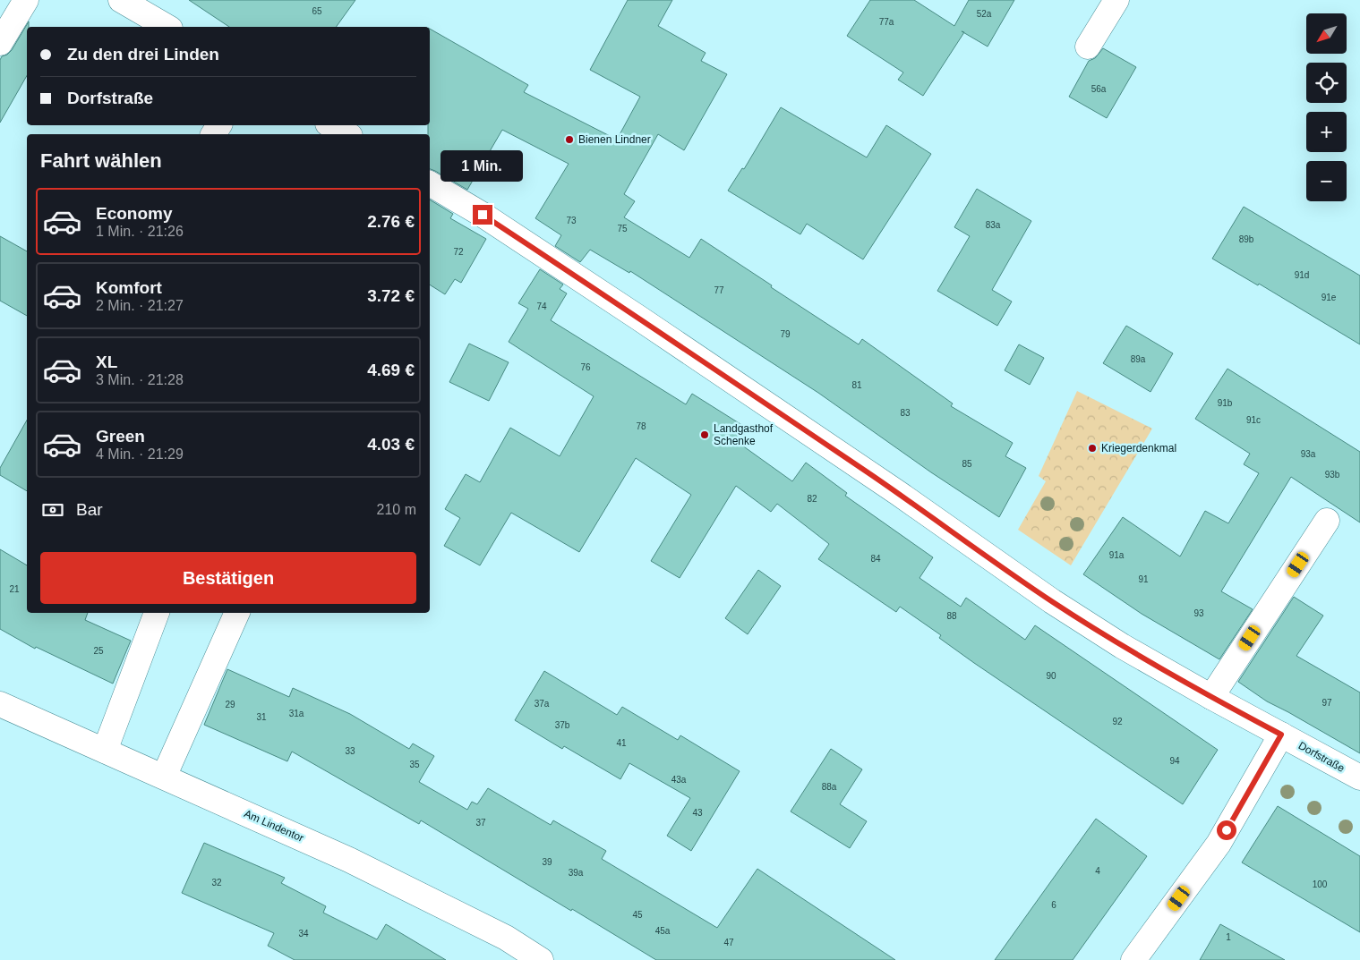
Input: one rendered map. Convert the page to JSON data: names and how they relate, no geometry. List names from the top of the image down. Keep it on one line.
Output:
{"streets":{"street":["Dorfstraße","Am Lindentor"]},"places":["Bienen Lindner","Landgasthof Schenke","Kriegerdenkmal"],"house_numbers":["65","52a","77a","56a","73","83a","75","89b","72","91d","77","91e","74","79","89a","76","81","91b","83","91c","78","93a","85","93b","82","91a","84","91","21","93","88","25","90","97","37a","29","31a","31","92","37b","41","33","94","35","43a","88a","43","37","39","4","39a","32","100","6","45","45a","34","1","47"],"north":"bottom left","page":{"map_buttons":["+","−"],"banner":["Zu den drei Linden","Dorfstraße"],"heading":"Fahrt wählen","bubble":"1 Min.","list":[{"name":"Economy","note":"1 Min. · 21:26","value":"2.76 €"},{"name":"Komfort","note":"2 Min. · 21:27","value":"3.72 €"},{"name":"XL","note":"3 Min. · 21:28","value":"4.69 €"},{"name":"Green","note":"4 Min. · 21:29","value":"4.03 €"}],"pay":["Bar","210 m"],"buttons":"Bestätigen"}}
